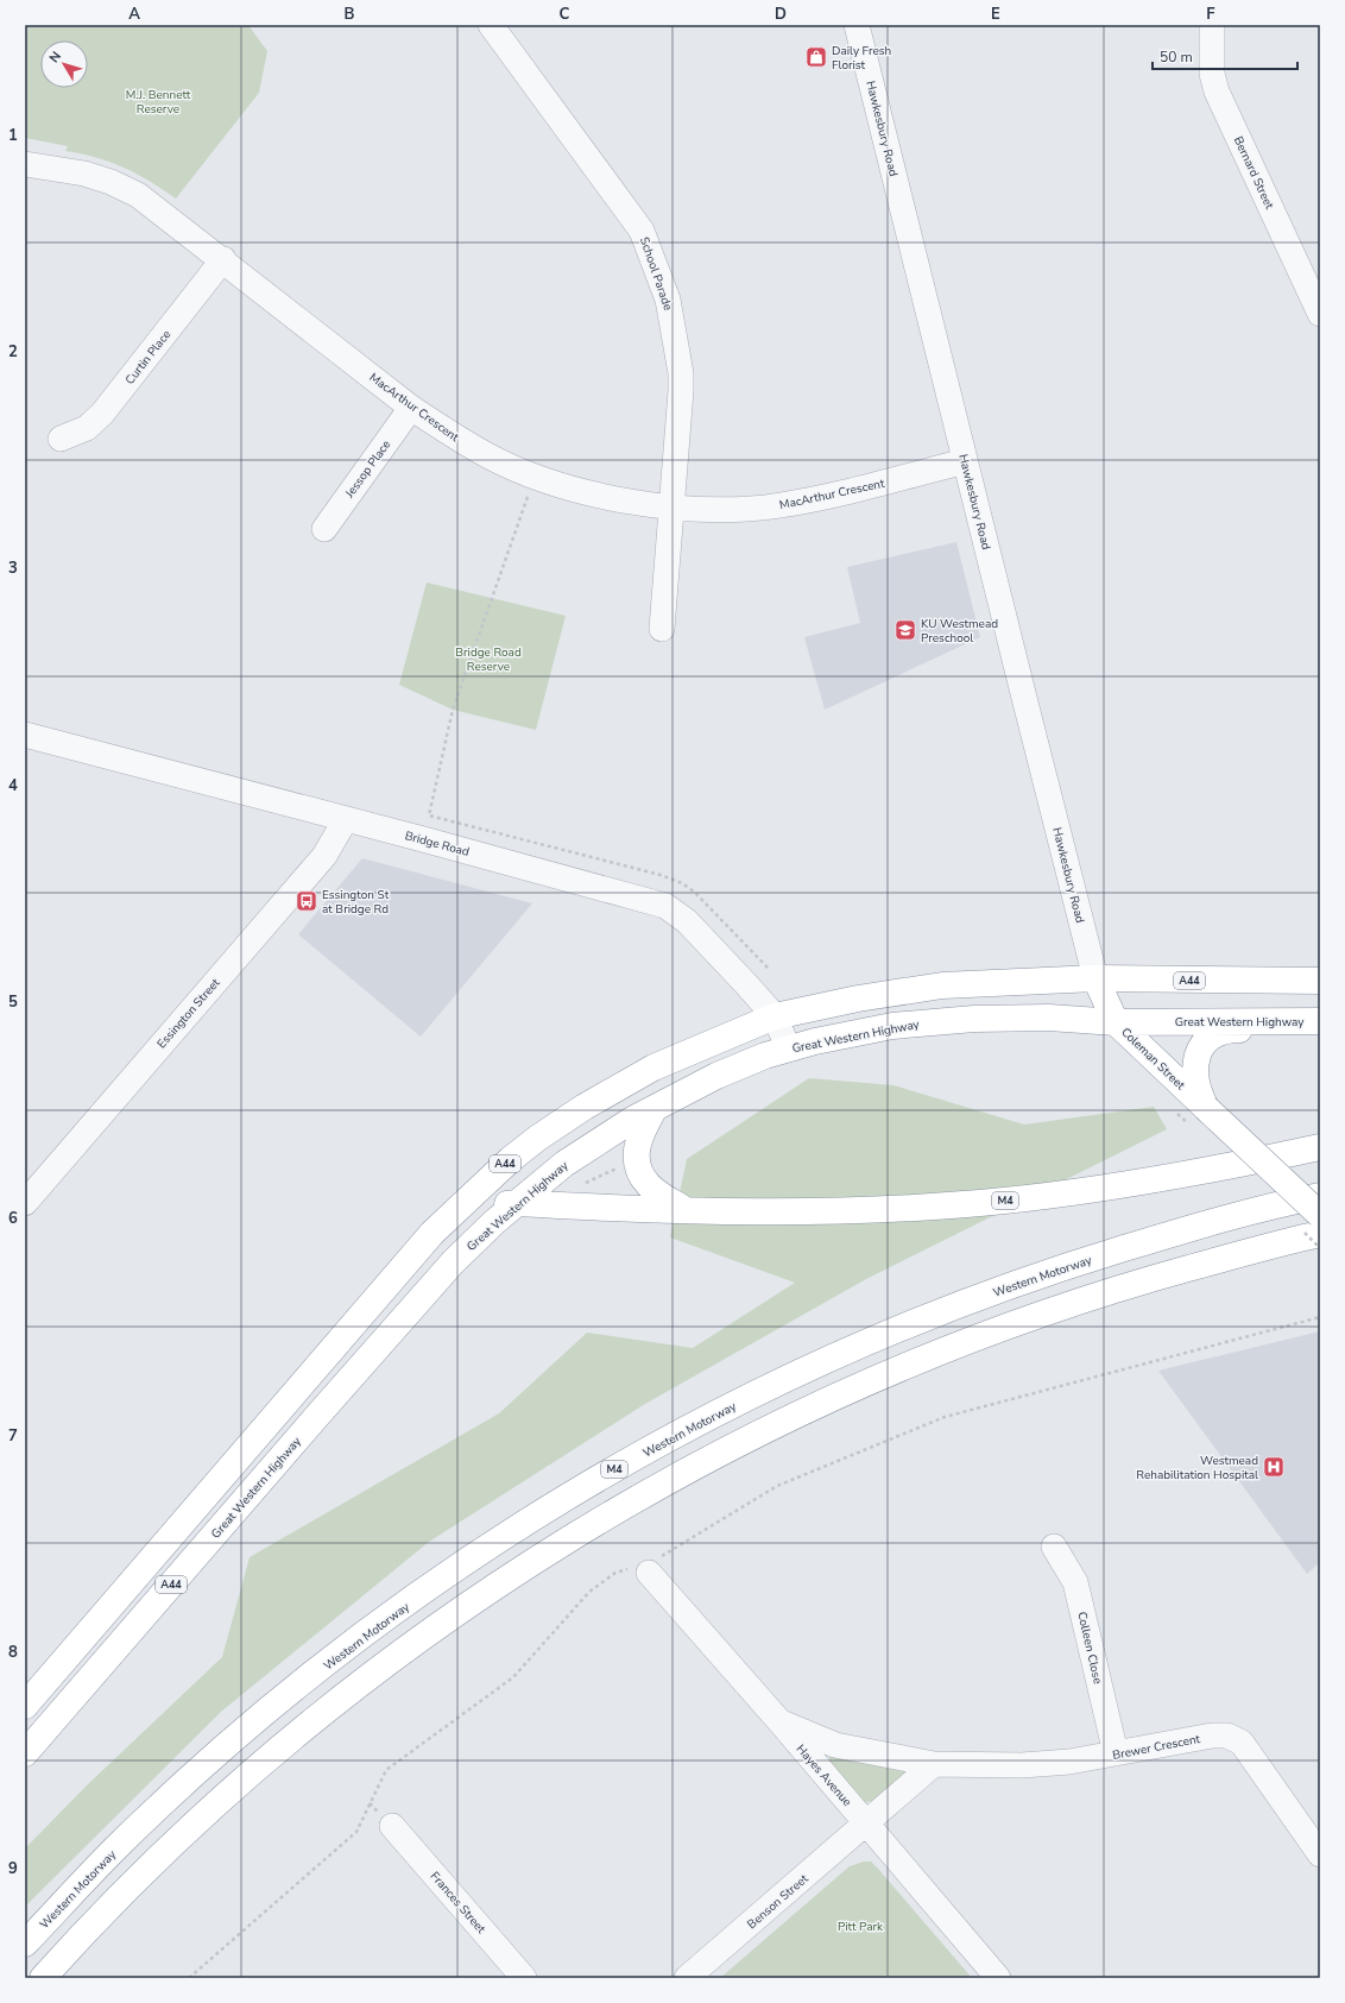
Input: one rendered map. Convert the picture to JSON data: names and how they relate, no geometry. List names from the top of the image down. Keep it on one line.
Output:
{"streets":{"highway":["A44","Great Western Highway","Coleman Street","M4","Western Motorway"],"street":["Hawkesbury Road","Bernard Street","School Parade","Curtin Place","MacArthur Crescent","Jessop Place","Bridge Road","Essington Street","Colleen Close","Brewer Crescent","Hayes Avenue","Benson Street","Frances Street"]},"crossings":[["Hawkesbury Road","MacArthur Crescent"],["Hawkesbury Road","A44"],["Hawkesbury Road","Coleman Street"],["School Parade","MacArthur Crescent"],["Curtin Place","MacArthur Crescent"],["MacArthur Crescent","Jessop Place"],["Bridge Road","A44"],["Bridge Road","Essington Street"],["Bridge Road","Great Western Highway"],["A44","Coleman Street"],["Great Western Highway","Coleman Street"],["Colleen Close","Brewer Crescent"],["Brewer Crescent","Hayes Avenue"],["Hayes Avenue","Benson Street"]],"parks":["M.J. Bennett Reserve","Bridge Road Reserve","Pitt Park"],"places":{"shop":["Daily Fresh Florist"],"school or university":["KU Westmead Preschool"],"bus stop":["Essington St at Bridge Rd"],"hospital":["Westmead Rehabilitation Hospital"]},"scale_bar":"50 m","north":"top left","grid":{"columns":["A","B","C","D","E","F"],"rows":["1","2","3","4","5","6","7","8","9"]}}
